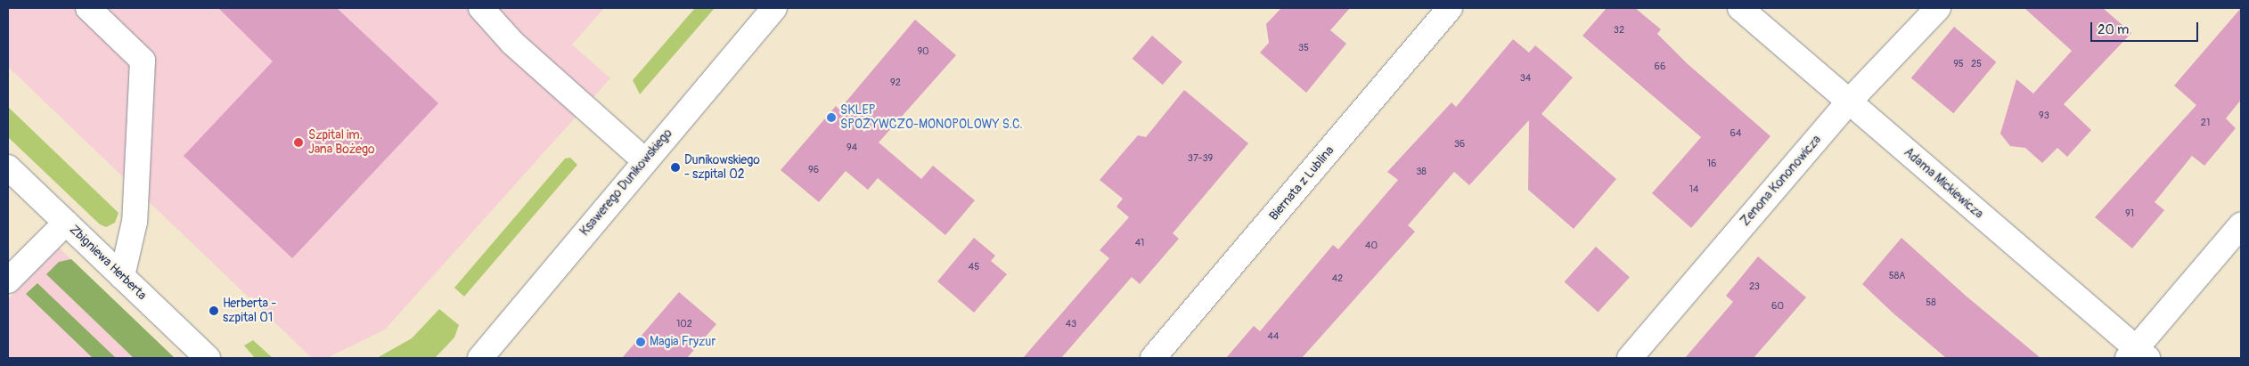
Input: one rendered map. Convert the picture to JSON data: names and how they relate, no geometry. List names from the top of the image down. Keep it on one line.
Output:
{"streets":{"street":["Zenona Kononowicza","Ksawerego Dunikowskiego","Biernata z Lublina","Adama Mickiewicza","Zbigniewa Herberta"]},"crossings":[["Zenona Kononowicza","Adama Mickiewicza"]],"places":["SKLEP SPOŻYWCZO-MONOPOLOWY S.C.","Szpital im. Jana Bożego","Dunikowskiego - szpital 02","Herberta - szpital 01","Magia Fryzur"],"house_numbers":["32","35","90","95","25","66","34","92","93","21","64","36","94","37-39","16","96","38","14","91","41","40","45","58A","42","23","58","60","102","43","44"],"scale_bar":"20 m"}
